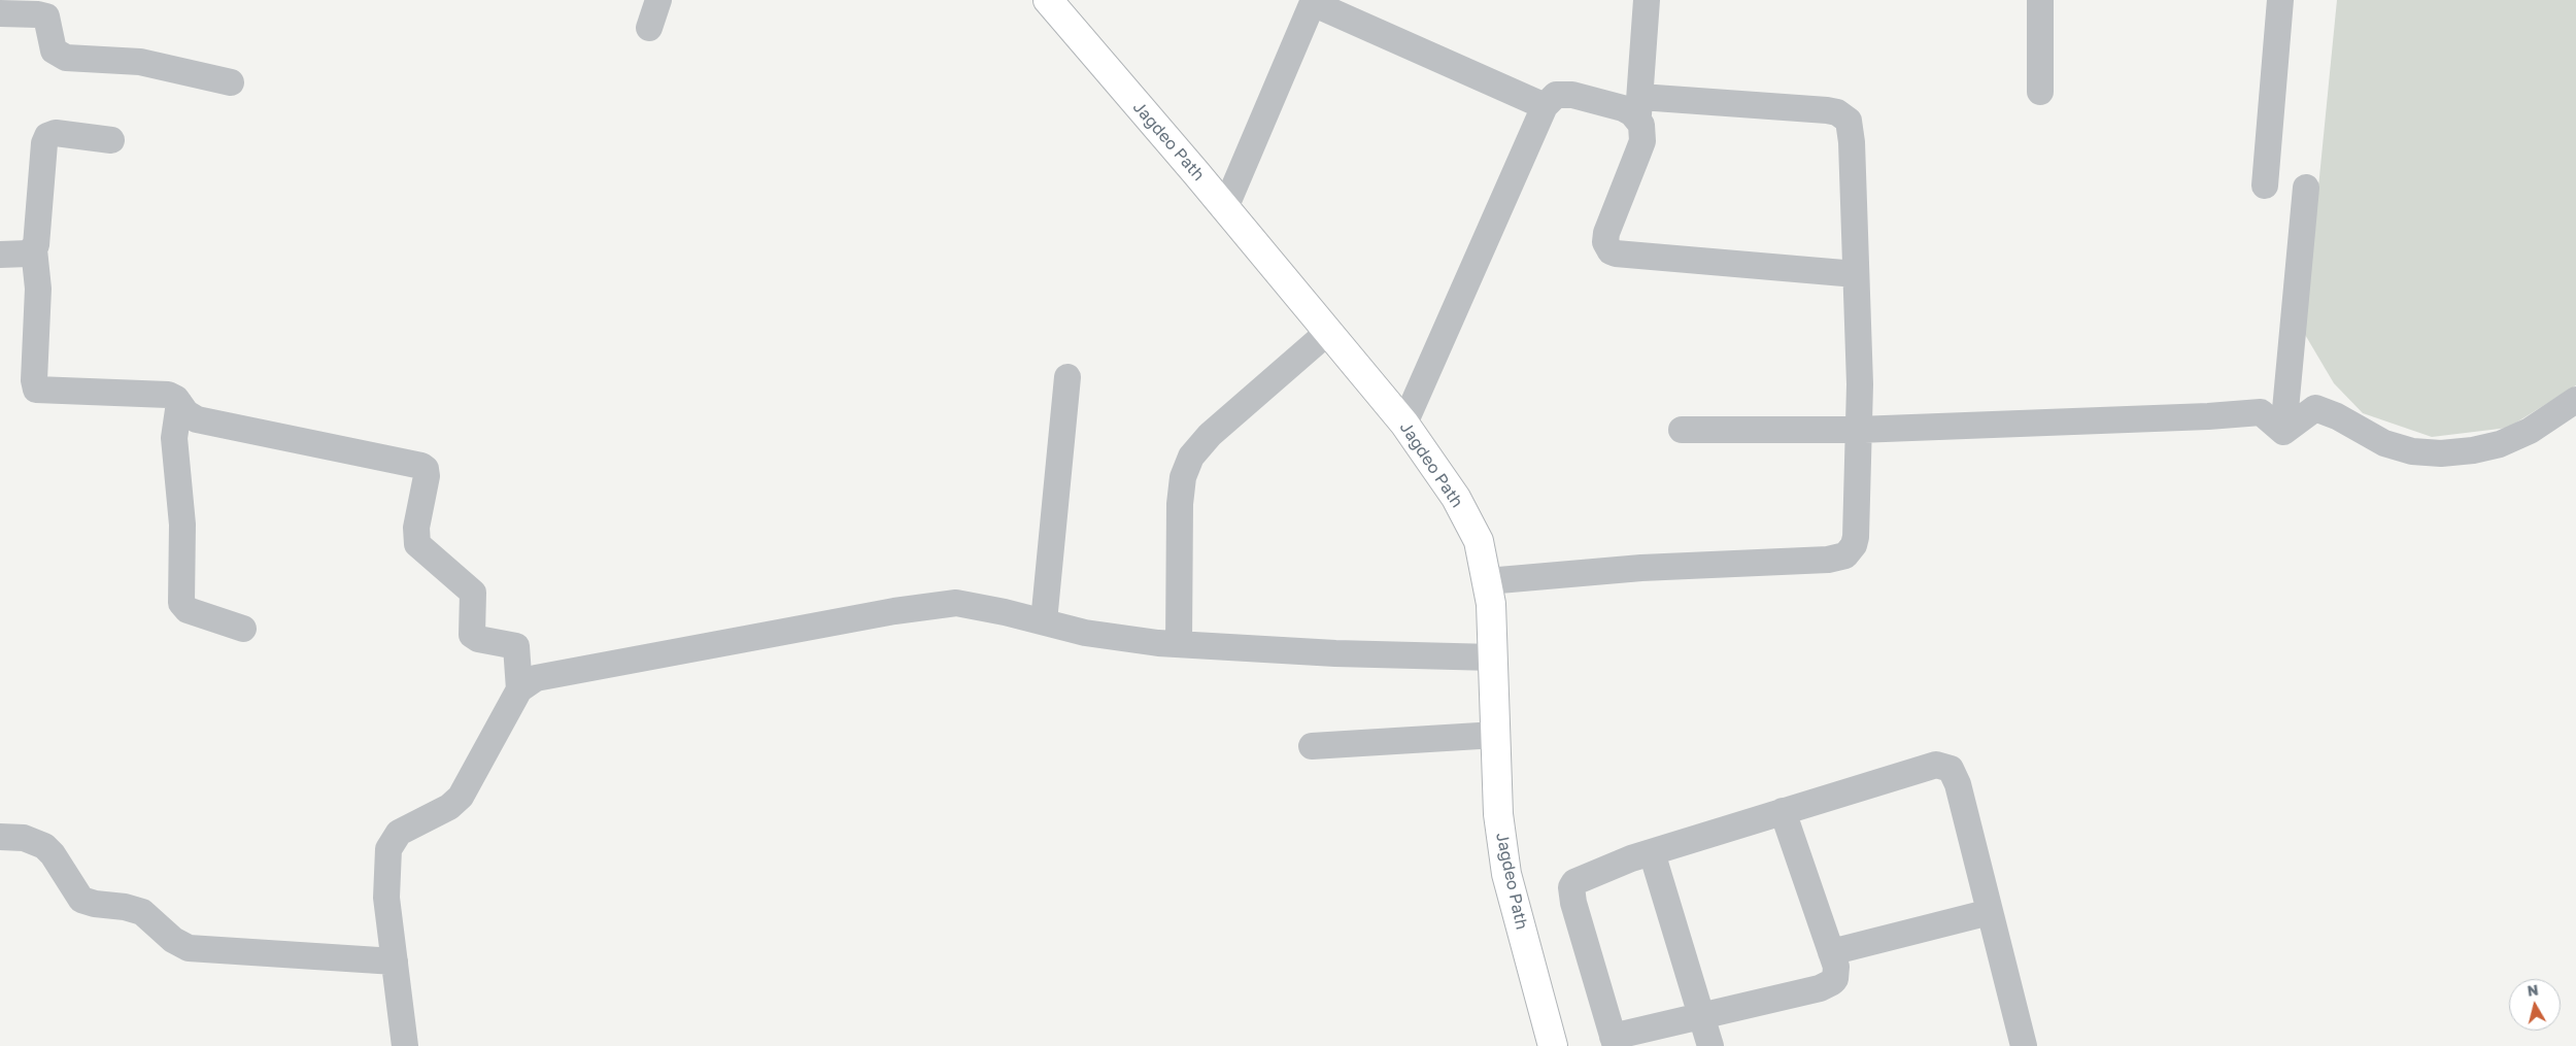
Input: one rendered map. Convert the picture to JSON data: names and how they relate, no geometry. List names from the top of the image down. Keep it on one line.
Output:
{"streets":{"main road":["Jagdeo Path"]},"north":"top"}
